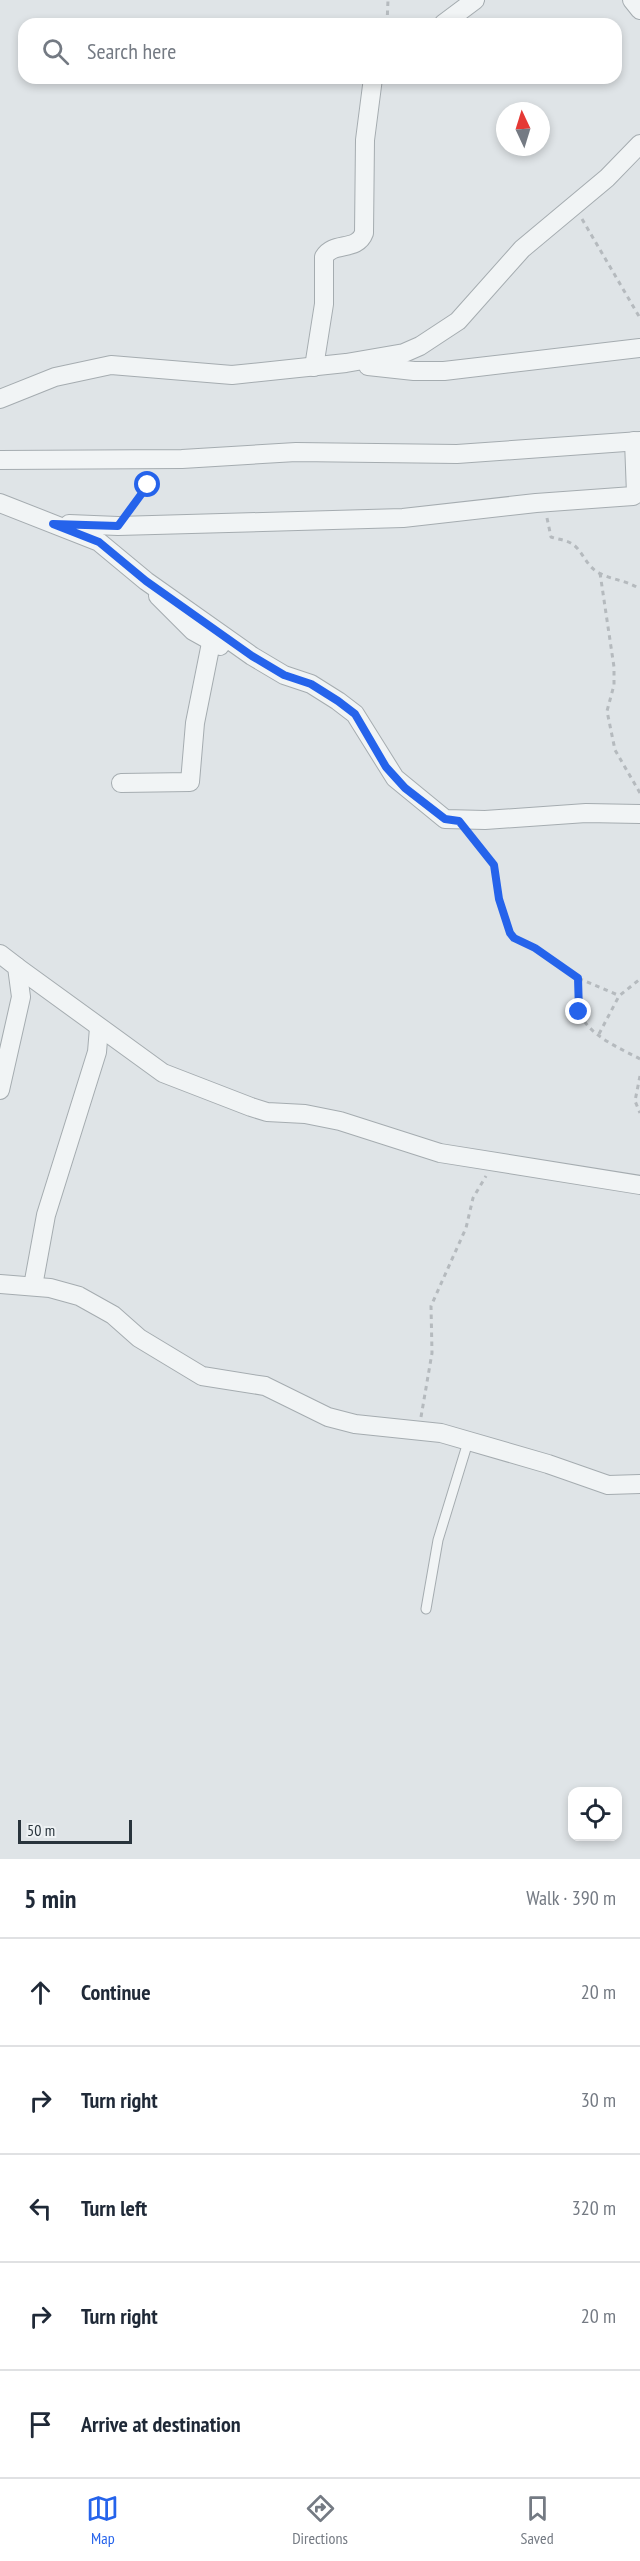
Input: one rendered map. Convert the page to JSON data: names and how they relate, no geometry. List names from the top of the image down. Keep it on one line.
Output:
{"scale_bar":"50 m","north":"top","page":{"search":"Search here","scale":"50 m","heading":["5 min","Walk · 390 m"],"list":[["Continue","20 m"],["Turn right","30 m"],["Turn left","320 m"],["Turn right","20 m"],"Arrive at destination"],"nav":["Map","Directions","Saved"]}}
